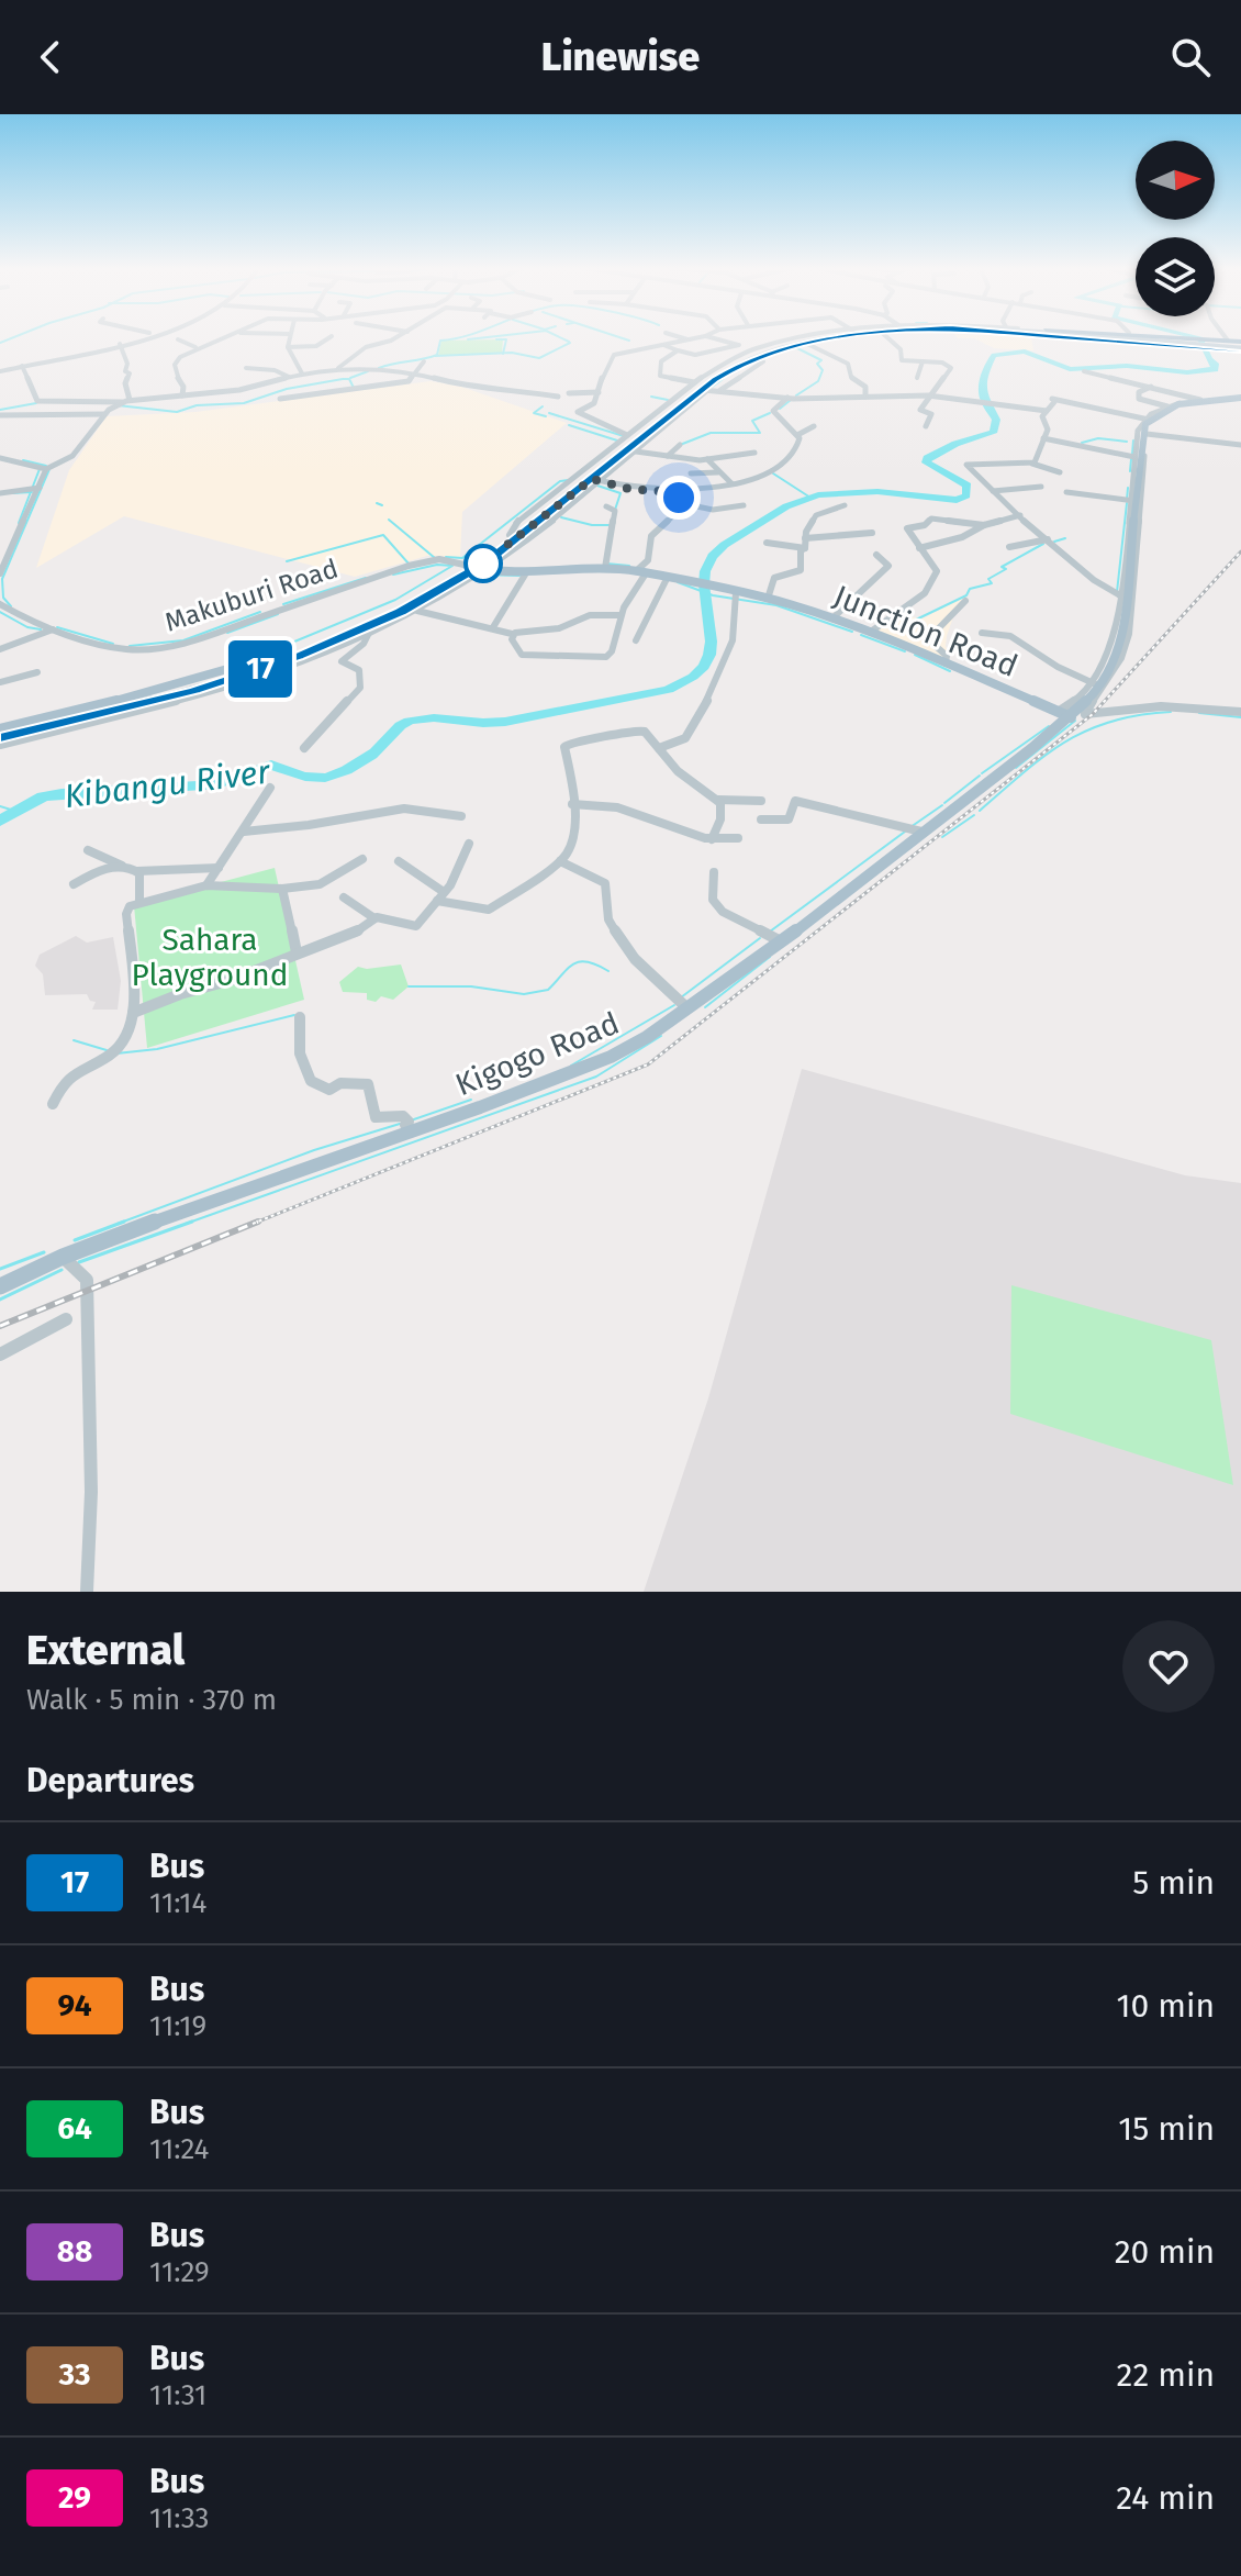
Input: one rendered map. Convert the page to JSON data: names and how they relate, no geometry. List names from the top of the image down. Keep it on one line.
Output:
{"streets":{"main road":["Junction Road","Kigogo Road"],"street":["Makuburi Road"]},"crossings":[["Junction Road","Kigogo Road"]],"water":["Kibangu River"],"parks":["Sahara Playground"],"lines":["bus line 17"],"north":"right","page":{"header":"Linewise","on_map":"17","heading":[["External","Walk · 5 min · 370 m"],"Departures"],"list":[{"mark":"17","name":"Bus","note":"11:14","value":"5 min"},{"mark":"94","name":"Bus","note":"11:19","value":"10 min"},{"mark":"64","name":"Bus","note":"11:24","value":"15 min"},{"mark":"88","name":"Bus","note":"11:29","value":"20 min"},{"mark":"33","name":"Bus","note":"11:31","value":"22 min"},{"mark":"29","name":"Bus","note":"11:33","value":"24 min"}]}}
